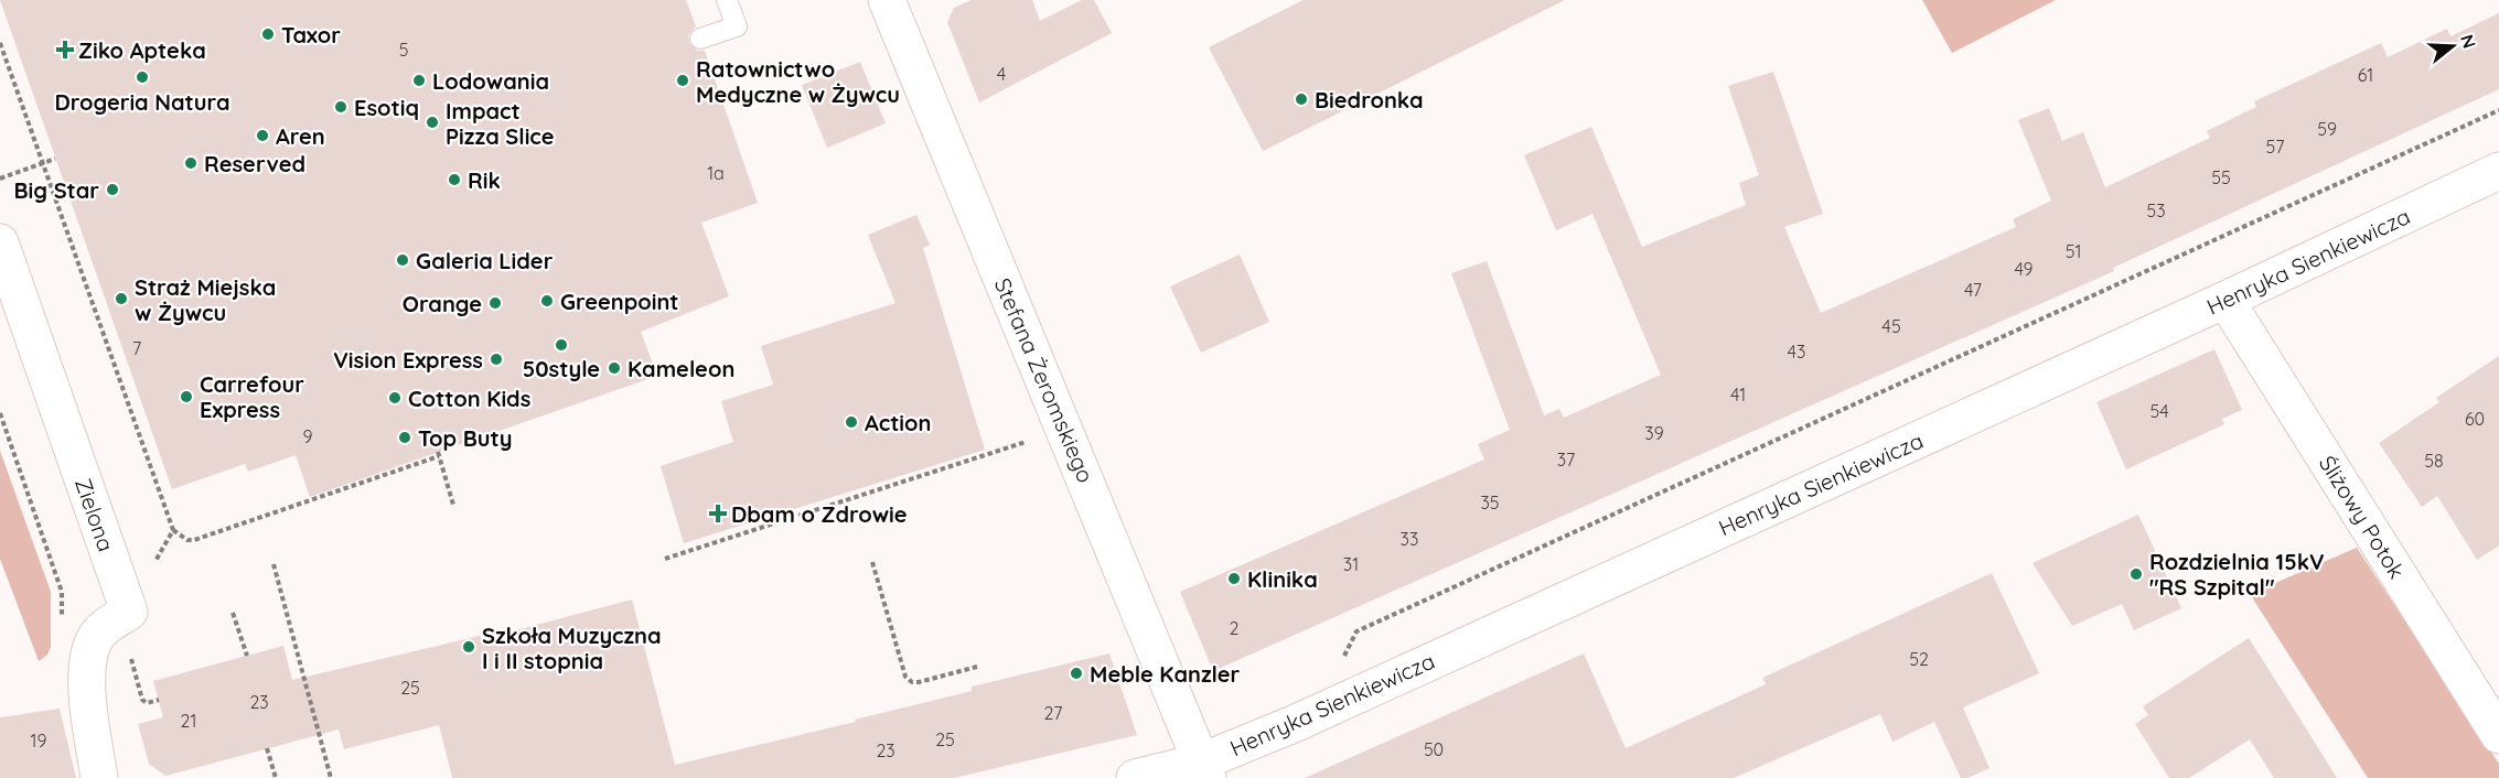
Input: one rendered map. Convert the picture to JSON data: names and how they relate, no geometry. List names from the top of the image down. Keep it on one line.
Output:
{"streets":{"street":["Henryka Sienkiewicza","Stefana Żeromskiego","Zielona","Śliżowy Potok"]},"crossings":[["Henryka Sienkiewicza","Stefana Żeromskiego"],["Henryka Sienkiewicza","Śliżowy Potok"]],"places":{"other":["Taxor","Drogeria Natura","Lodowania","Ratownictwo Medyczne w Żywcu","Biedronka","Esotiq","Impact Pizza Slice","Aren","Reserved","Rik","Big Star","Galeria Lider","Straż Miejska w Żywcu","Greenpoint","Orange","50style","Vision Express","Kameleon","Carrefour Express","Cotton Kids","Action","Top Buty","Rozdzielnia 15kV \"RS Szpital\"","Klinika","Szkoła Muzyczna I i II stopnia","Meble Kanzler"],"health":["Ziko Apteka","Dbam o Zdrowie"]},"house_numbers":["5","4","61","59","57","1a","55","53","51","49","47","45","7","43","41","54","60","39","9","37","58","35","33","31","2","52","25","23","27","21","25","19","50","23"],"north":"right"}
